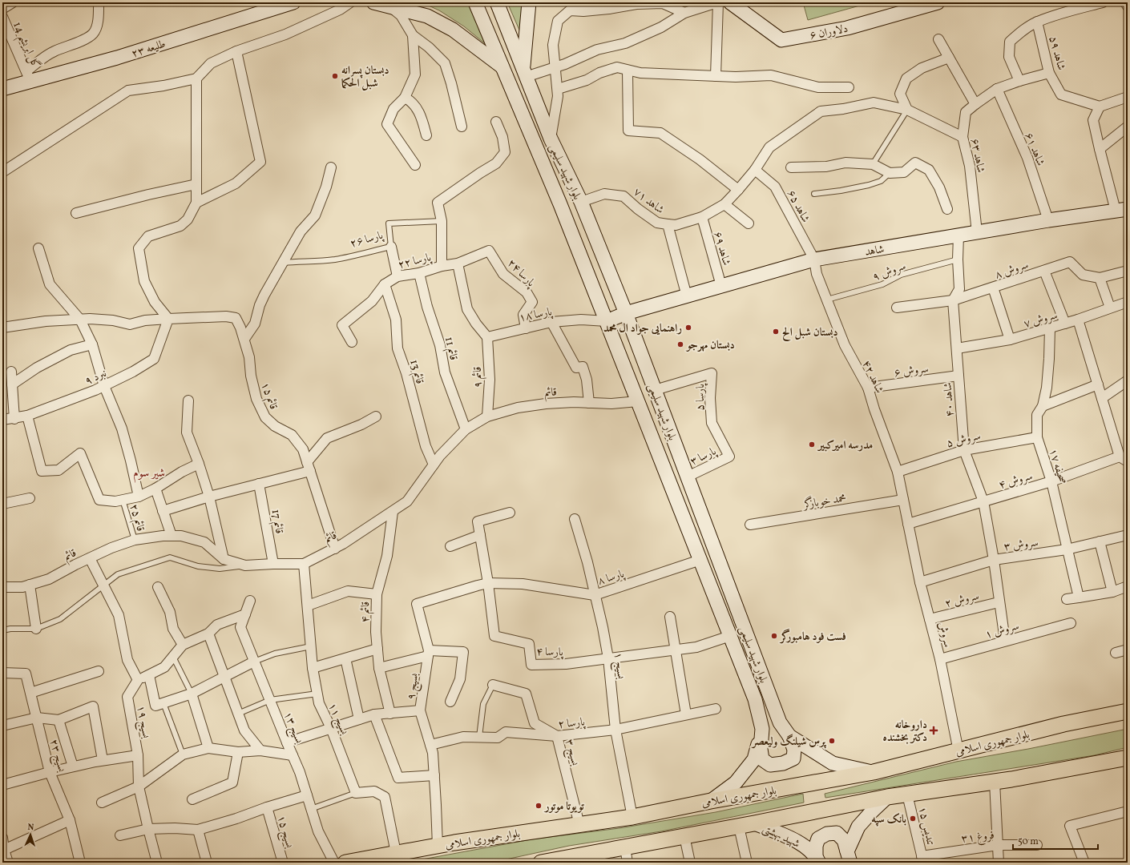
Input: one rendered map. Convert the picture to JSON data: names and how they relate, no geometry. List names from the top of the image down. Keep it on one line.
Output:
{"streets":{"main road":["دلاوران ۶","طلیعه ۲۳","بلوار شهید سلیمی","شاهد","بلوار جمهوری اسلامی","شهید بهشتی"],"street":["گل ابریشم 14","شاهد ۵۹","شاهد ۶۱","شاهد ۶۳","شاهد ۷۱","شاهد ۶۵","شاهد ۶۹","پارسا ۲۲","سروش ۸","پارسا ۲۴","پارسا ۱۸","سروش ۷","قائم 11","سروش ۶","قائم 13","نبرد ۹","شاهد ۴۲","قائم ۹","قائم","قائم ۱۵","پارسا ۵","شاهد ۴۰","سروش ۵","پارسا ۳","صحیفه ۱۷","سروش ۴","محمد خوبازگر","قائم 17","سروش ۳","پارسا ۸","سروش ۲","قائم ۴","سروش ۱","سروش","پارسا ۴","بسیج ۱","بسیج ۹","بسیج ۱۱","بسیج ۱۹","پارسا ۲","بسیج ۱۳","بسیج ۳","بسیج ۲۳","تندیس ۱۵","بسیج ۱۵","فروغ ۳۱"],"lane":["پارسا ۲۶","سروش ۹","قائم ۲۵"]},"crossings":[["گل ابریشم 14","طلیعه ۲۳"],["شاهد ۵۹","شاهد ۶۳"],["شاهد ۶۱","شاهد ۶۳"],["شاهد ۶۱","شاهد"],["شاهد ۶۳","شاهد"],["بلوار شهید سلیمی","شاهد ۷۱"],["بلوار شهید سلیمی","شاهد"],["بلوار شهید سلیمی","پارسا ۱۸"],["بلوار شهید سلیمی","قائم"],["بلوار شهید سلیمی","پارسا ۵"],["بلوار شهید سلیمی","پارسا ۳"],["بلوار شهید سلیمی","پارسا ۸"],["بلوار شهید سلیمی","پارسا ۴"],["بلوار شهید سلیمی","بلوار جمهوری اسلامی"],["شاهد ۷۱","شاهد"],["شاهد ۶۵","شاهد"],["شاهد ۶۵","شاهد ۴۲"],["شاهد ۶۹","شاهد"],["شاهد","پارسا ۱۸"],["شاهد","شاهد ۴۲"],["شاهد","شاهد ۴۰"],["پارسا ۲۲","پارسا ۲۴"],["پارسا ۲۲","قائم 11"],["پارسا ۲۲","قائم 13"],["سروش ۸","شاهد ۴۰"],["سروش ۹","شاهد ۴۲"],["سروش ۹","شاهد ۴۰"],["پارسا ۲۴","پارسا ۱۸"],["پارسا ۱۸","قائم ۹"],["سروش ۷","شاهد ۴۰"],["سروش ۷","صحیفه ۱۷"],["قائم 11","قائم"],["سروش ۶","شاهد ۴۲"],["سروش ۶","شاهد ۴۰"],["قائم 13","قائم"],["نبرد ۹","قائم ۱۵"],["شاهد ۴۲","سروش ۵"],["شاهد ۴۲","سروش ۴"],["شاهد ۴۲","محمد خوبازگر"],["شاهد ۴۲","سروش"],["قائم ۹","قائم"],["قائم","قائم ۱۵"],["قائم","قائم ۲۵"],["قائم","قائم 17"],["قائم","قائم ۴"],["قائم","بسیج ۱۱"],["پارسا ۵","پارسا ۳"],["شاهد ۴۰","سروش ۵"],["شاهد ۴۰","سروش ۴"],["شاهد ۴۰","سروش ۳"],["شاهد ۴۰","سروش ۲"],["شاهد ۴۰","سروش ۱"],["سروش ۵","صحیفه ۱۷"],["صحیفه ۱۷","سروش ۴"],["صحیفه ۱۷","سروش ۳"],["سروش ۴","سروش"],["سروش ۳","سروش"],["پارسا ۸","پارسا ۴"],["پارسا ۸","بسیج ۱"],["پارسا ۸","بسیج ۹"],["سروش ۲","سروش"],["سروش ۱","سروش"],["سروش","بلوار جمهوری اسلامی"],["پارسا ۴","بسیج ۱"],["پارسا ۴","بسیج ۹"],["بسیج ۱","پارسا ۲"],["بسیج ۱","بلوار جمهوری اسلامی"],["بسیج ۹","پارسا ۲"],["بسیج ۹","بلوار جمهوری اسلامی"],["پارسا ۲","بسیج ۳"],["بلوار جمهوری اسلامی","بسیج ۳"],["تندیس ۱۵","فروغ ۳۱"]],"districts":["شیر سوم"],"places":{"other":["دبستان پسرانه شبل الحکما","راهنمایی جواد ال محمد","دبستان شبل الح","دبستان مهرجو","مدرسه امیرکبیر","فست فود هامبورگر","پرس شیلنگ ولیعصر","تویوتا موتور","بانک سپه"],"health":["داروخانه دکتر بخشنده"]},"scale_bar":"50 m","north":"top"}
